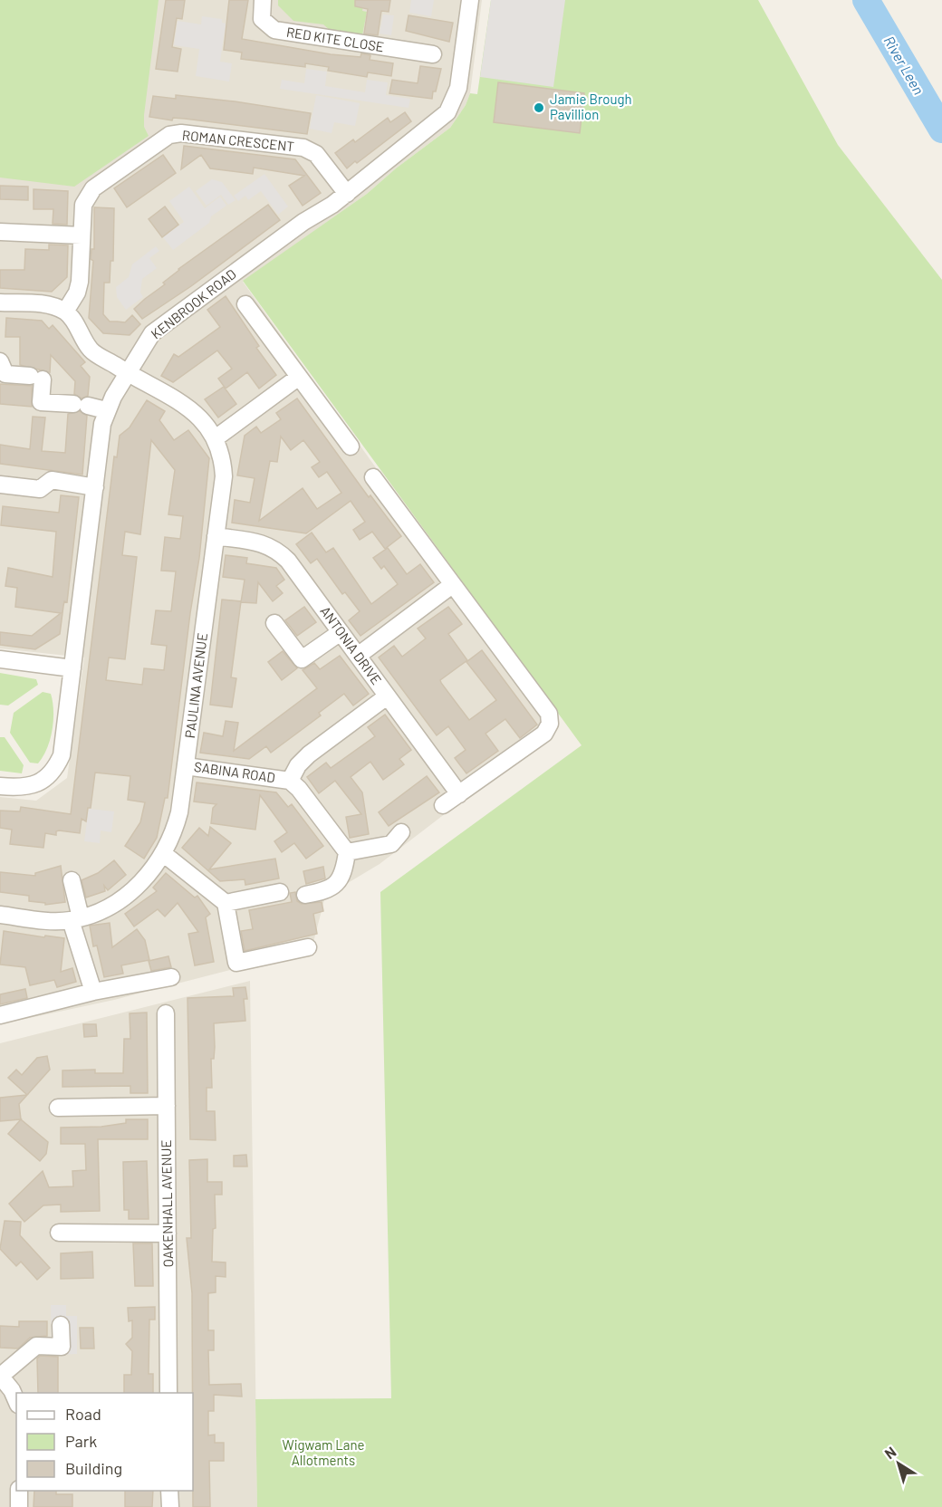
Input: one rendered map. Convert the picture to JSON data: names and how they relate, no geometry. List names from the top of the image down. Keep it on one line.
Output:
{"streets":{"street":["RED KITE CLOSE","ROMAN CRESCENT","KENBROOK ROAD","ANTONIA DRIVE","PAULINA AVENUE","SABINA ROAD","OAKENHALL AVENUE"]},"crossings":[["ROMAN CRESCENT","KENBROOK ROAD"],["ROMAN CRESCENT","PAULINA AVENUE"],["KENBROOK ROAD","PAULINA AVENUE"],["ANTONIA DRIVE","PAULINA AVENUE"],["PAULINA AVENUE","SABINA ROAD"]],"water":["River Leen"],"parks":["Wigwam Lane Allotments"],"places":["Jamie Brough Pavillion"],"legend":["Road","Park","Building"],"north":"top left"}
